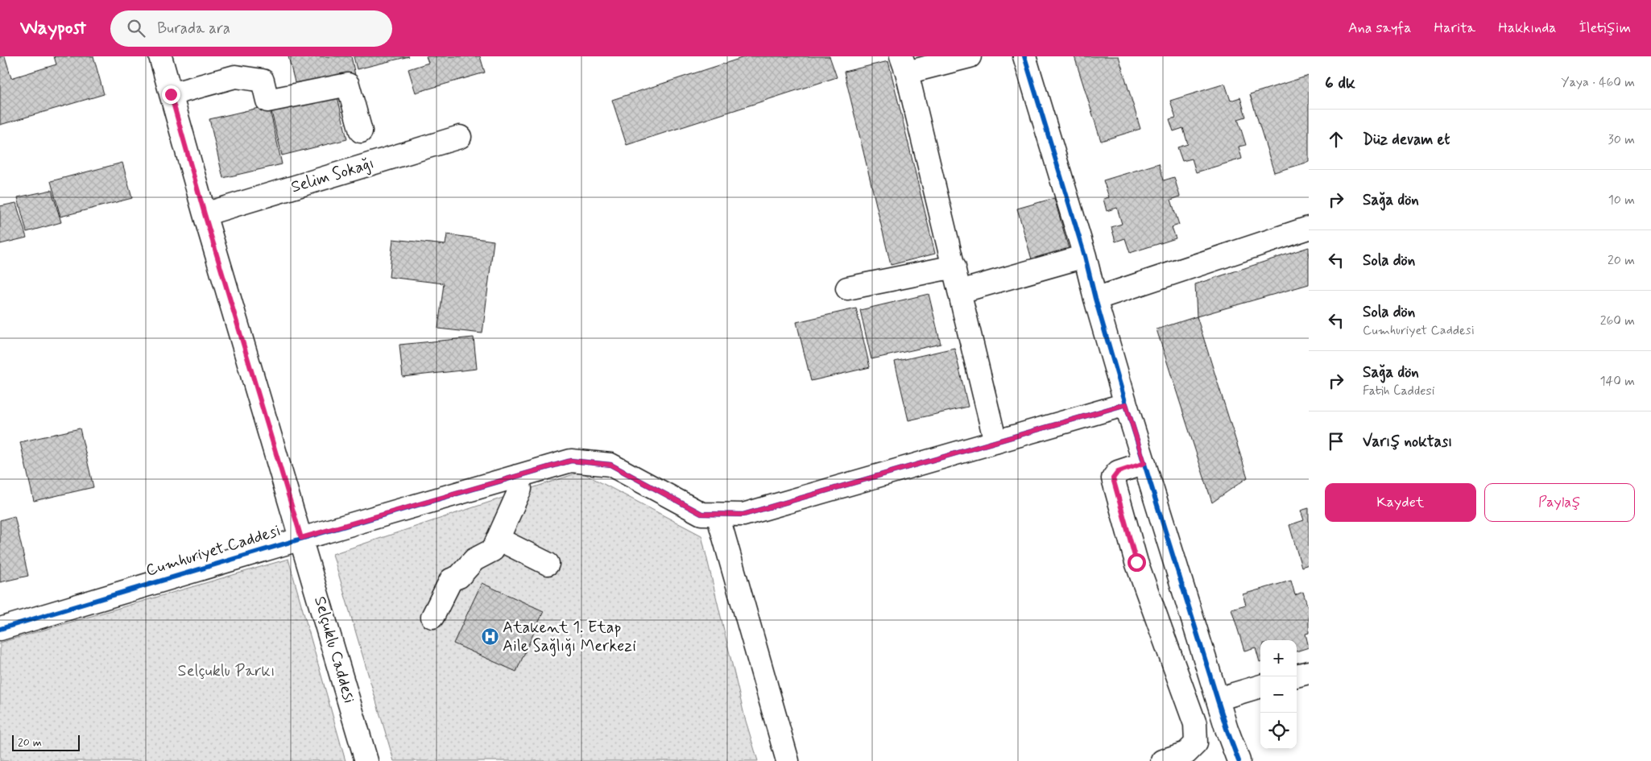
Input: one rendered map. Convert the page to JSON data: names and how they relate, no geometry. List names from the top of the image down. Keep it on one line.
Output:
{"streets":{"street":["Selim Sokağı","Cumhuriyet Caddesi","Selçuklu Caddesi"]},"crossings":[["Selim Sokağı","Selçuklu Caddesi"],["Cumhuriyet Caddesi","Selçuklu Caddesi"]],"parks":["Selçuklu Parkı"],"places":{"hospital":["Atakent 1. Etap Aile Sağlığı Merkezi"]},"scale_bar":"20 m","page":{"header":"Waypost","search":"Burada ara","nav":["Ana sayfa","Harita","Hakkında","İletişim"],"heading":["6 dk","Yaya · 460 m"],"list":[["Düz devam et","30 m"],["Sağa dön","10 m"],["Sola dön","20 m"],["Sola dön","Cumhuriyet Caddesi","260 m"],["Sağa dön","Fatih Caddesi","140 m"],"Varış noktası"],"buttons":["Kaydet","Paylaş"],"map_buttons":["+","−"],"scale":"20 m"}}
